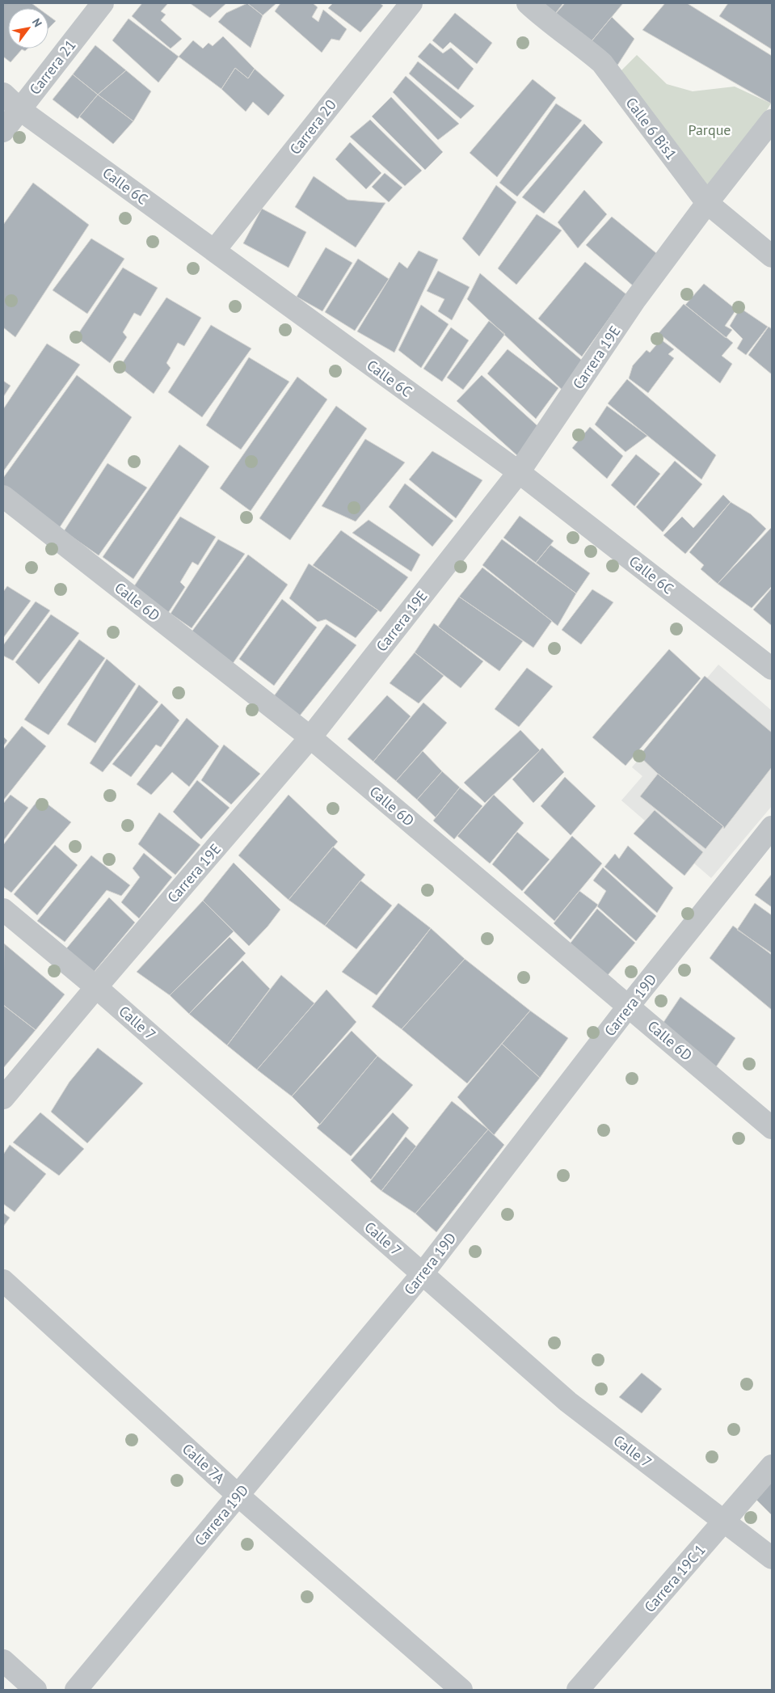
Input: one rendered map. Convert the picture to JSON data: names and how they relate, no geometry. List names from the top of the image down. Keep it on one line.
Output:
{"streets":{"street":["Carrera 21","Carrera 20","Calle 6 Bis1","Calle 6C","Carrera 19E","Calle 6D","Carrera 19D","Calle 7","Calle 7A","Carrera 19C 1"]},"crossings":[["Carrera 21","Calle 6C"],["Carrera 20","Calle 6C"],["Calle 6 Bis1","Carrera 19E"],["Calle 6C","Carrera 19E"],["Carrera 19E","Calle 6D"],["Carrera 19E","Calle 7"],["Calle 6D","Carrera 19D"],["Carrera 19D","Calle 7"],["Carrera 19D","Calle 7A"],["Calle 7","Carrera 19C 1"]],"parks":["Parque"],"north":"top right"}
